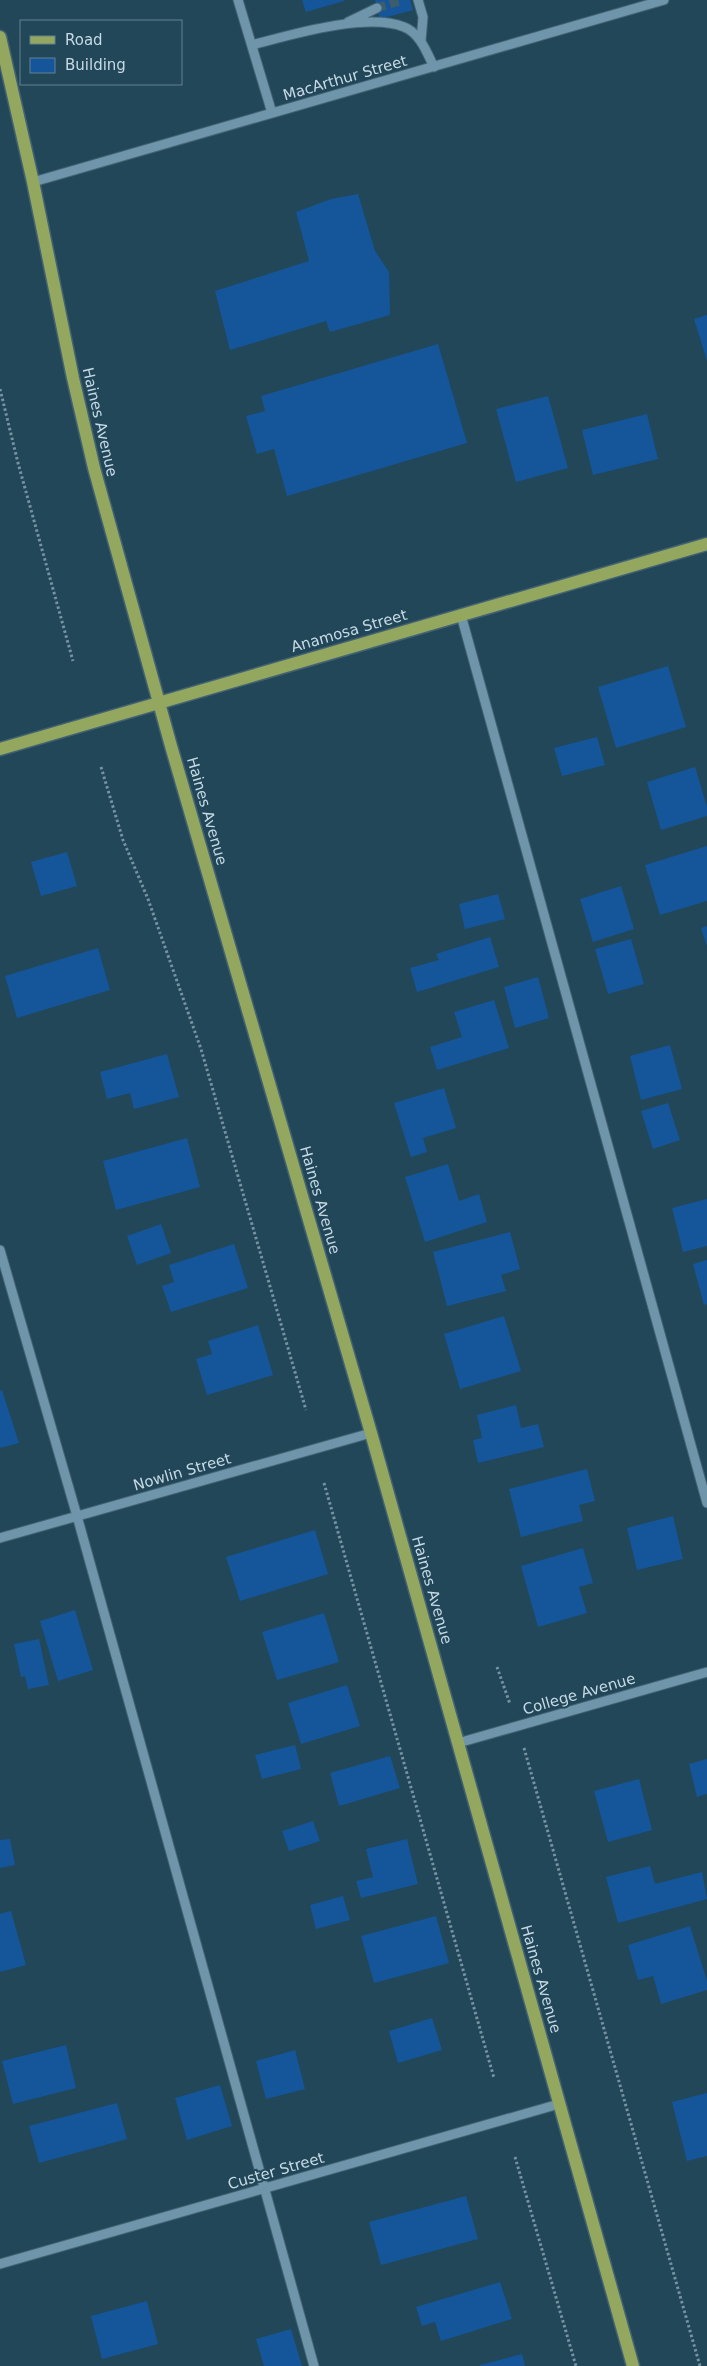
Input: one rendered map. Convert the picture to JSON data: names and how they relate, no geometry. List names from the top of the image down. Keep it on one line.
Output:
{"streets":{"main road":["Haines Avenue","Anamosa Street"],"street":["MacArthur Street","Nowlin Street","College Avenue","Custer Street"]},"crossings":[["MacArthur Street","Haines Avenue"],["Haines Avenue","Anamosa Street"],["Haines Avenue","Nowlin Street"],["Haines Avenue","College Avenue"],["Haines Avenue","Custer Street"]],"legend":["Road","Building"]}
